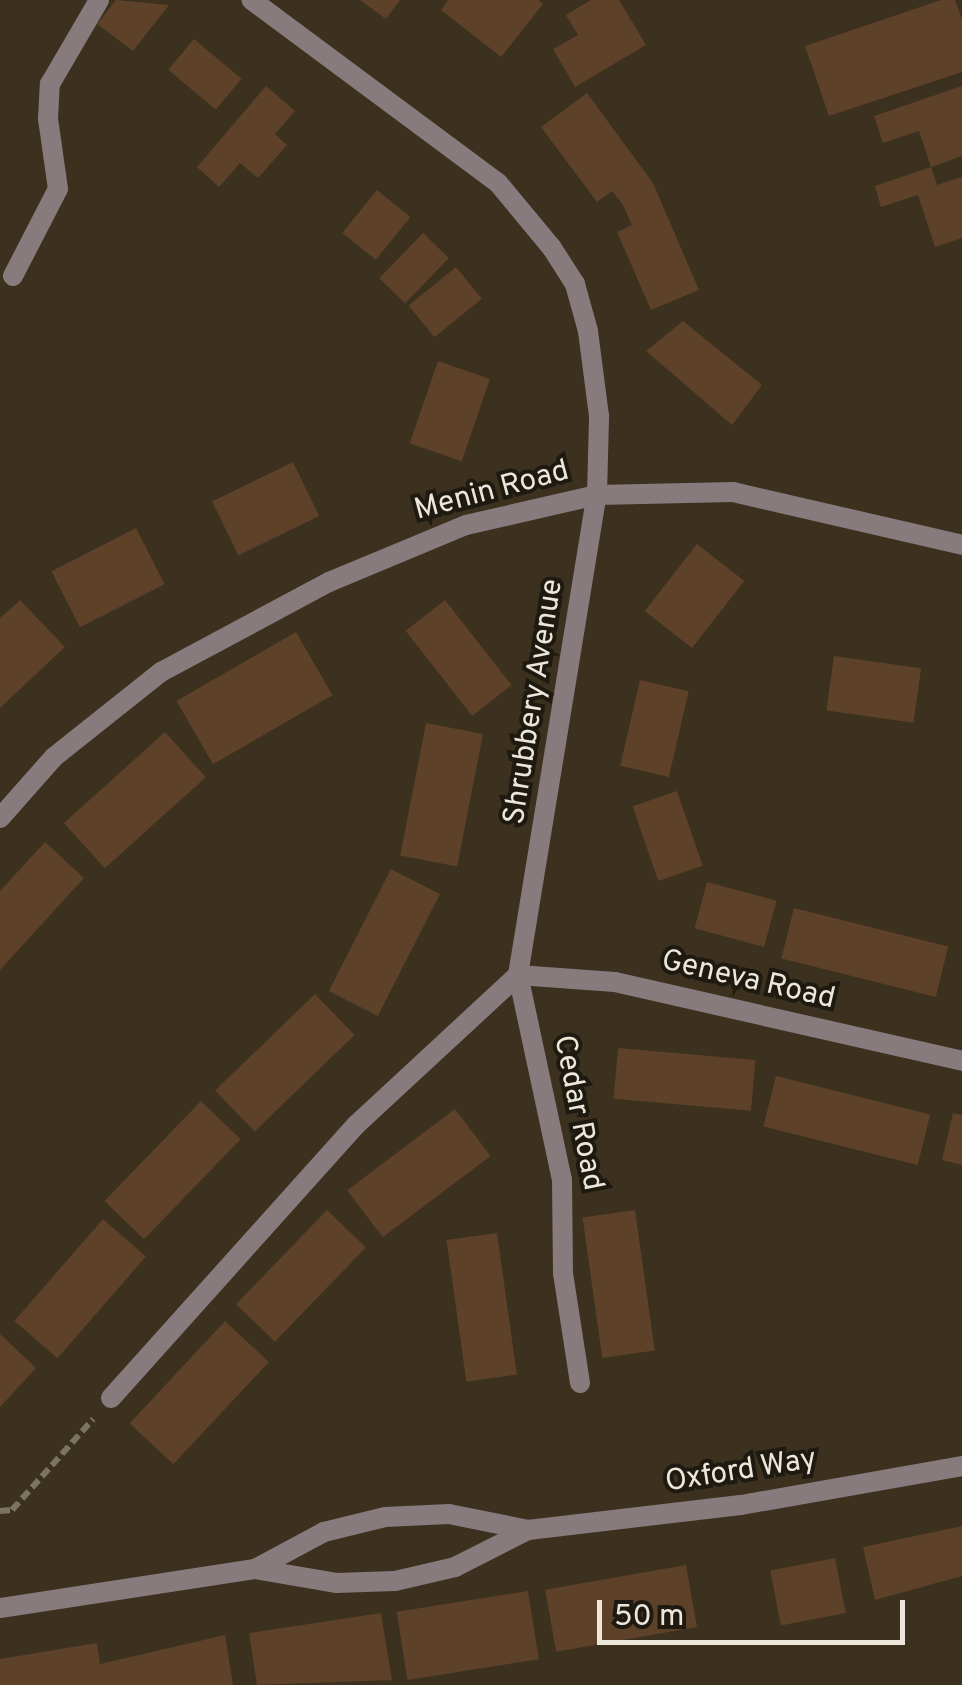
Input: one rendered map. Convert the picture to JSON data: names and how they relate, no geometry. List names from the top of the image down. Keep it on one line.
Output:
{"streets":{"street":["Menin Road","Shrubbery Avenue","Geneva Road","Cedar Road","Oxford Way"]},"crossings":[["Menin Road","Shrubbery Avenue"],["Shrubbery Avenue","Geneva Road"],["Shrubbery Avenue","Cedar Road"],["Geneva Road","Cedar Road"]],"scale_bar":"50 m"}
